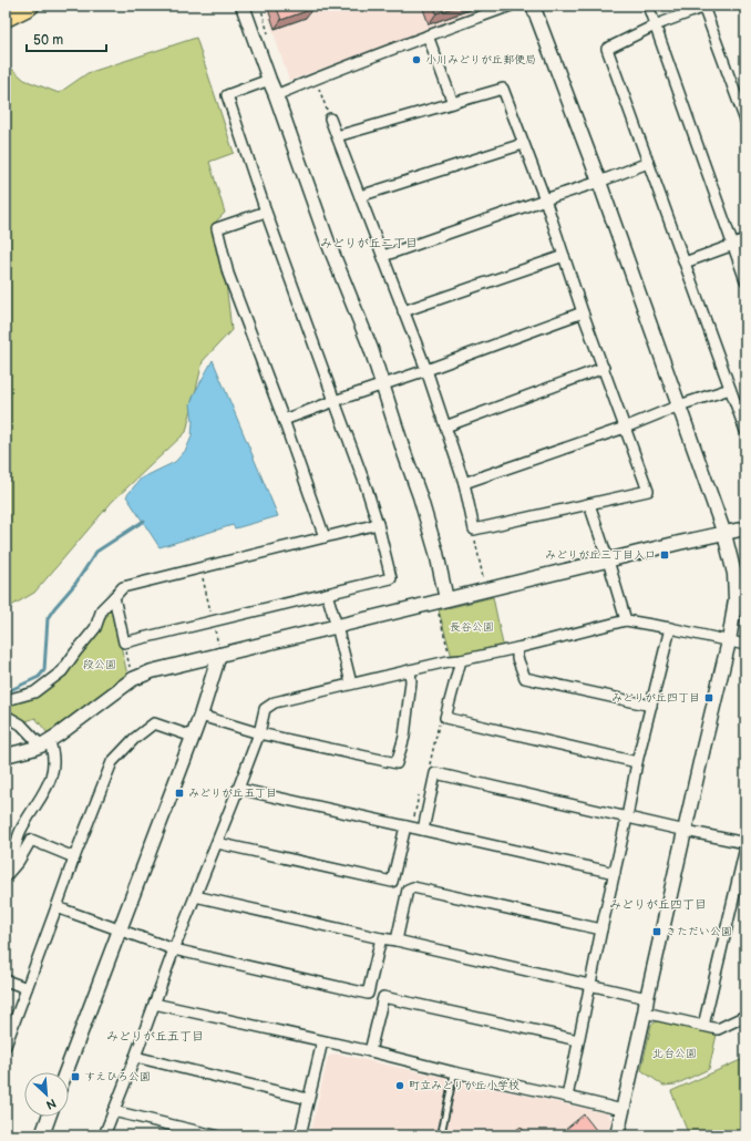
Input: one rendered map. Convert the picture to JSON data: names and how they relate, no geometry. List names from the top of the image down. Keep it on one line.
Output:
{"districts":["みどりが丘二丁目","みどりが丘四丁目","みどりが丘五丁目"],"parks":["長谷公園","段公園","北台公園"],"places":{"other":["小川みどりが丘郵便局","町立みどりが丘小学校"],"transit":["みどりが丘三丁目入口","みどりが丘四丁目","みどりが丘五丁目","きただい公園","すえひろ公園"]},"scale_bar":"50 m","north":"bottom right"}
